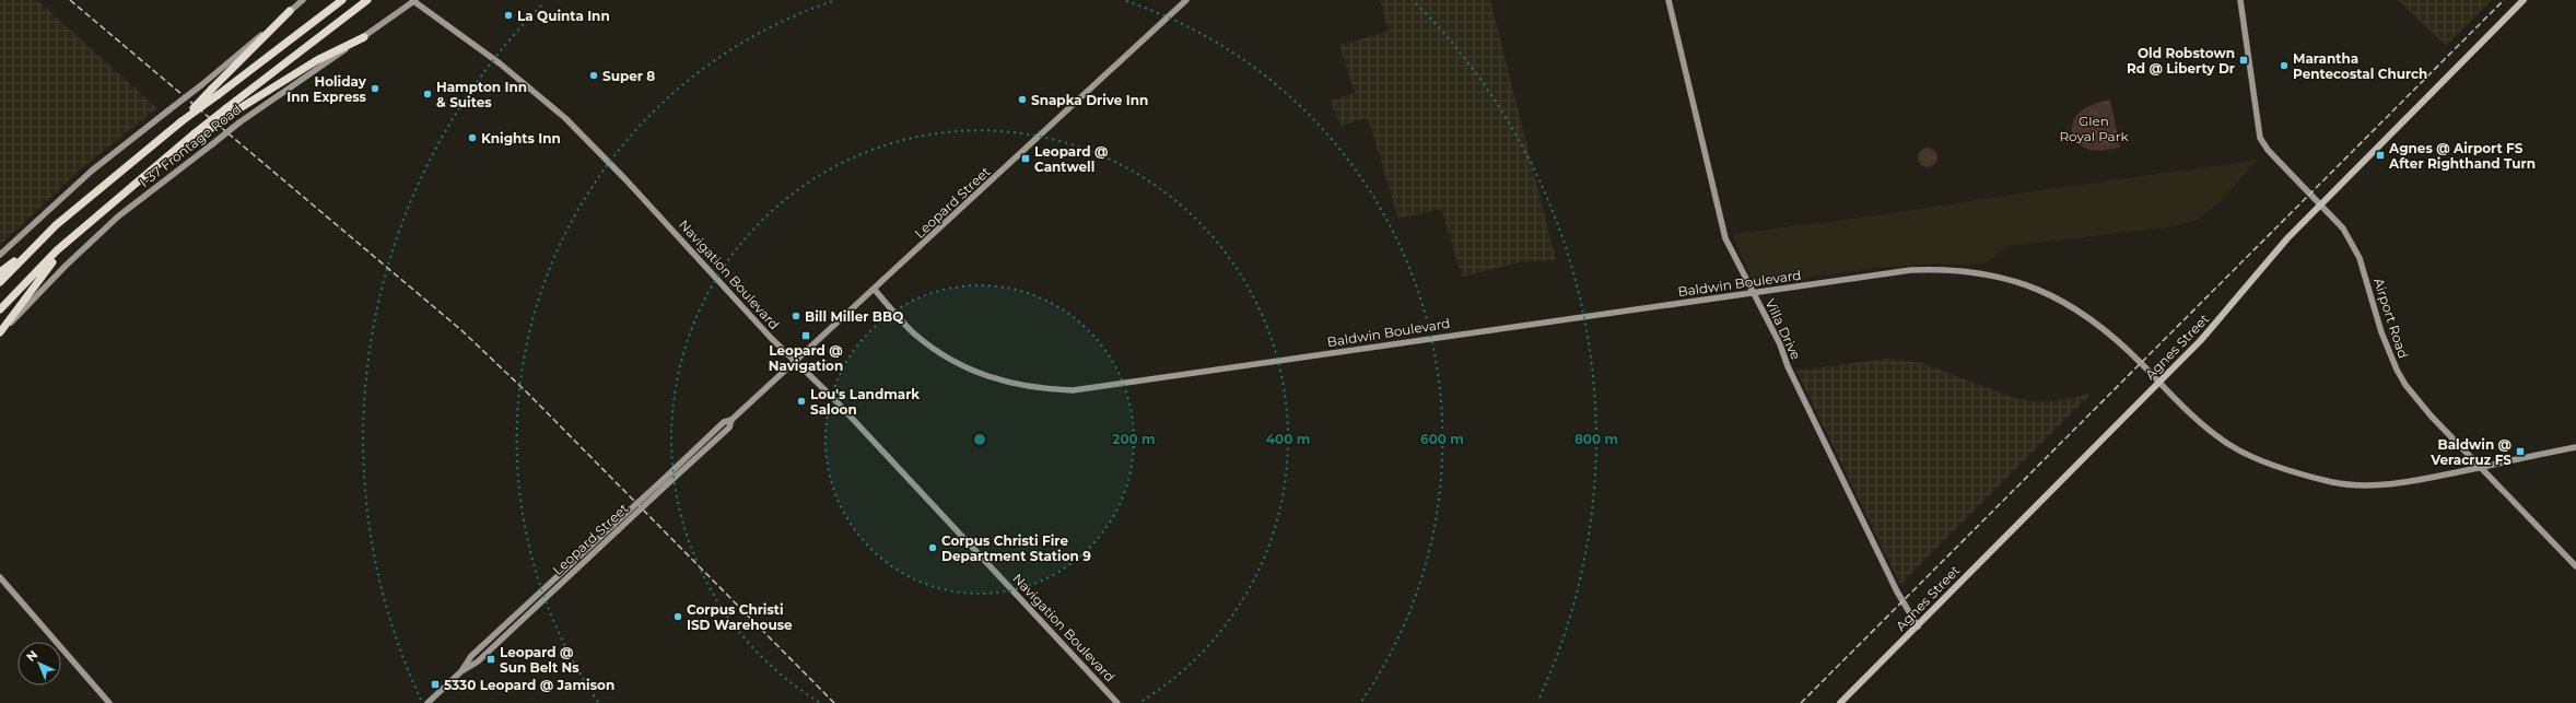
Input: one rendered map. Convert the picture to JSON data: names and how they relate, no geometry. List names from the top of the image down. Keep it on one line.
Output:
{"streets":{"main road":["I-37 Frontage Road","Leopard Street","Navigation Boulevard","Baldwin Boulevard","Airport Road","Villa Drive","Agnes Street"]},"crossings":[["I-37 Frontage Road","Navigation Boulevard"],["Leopard Street","Navigation Boulevard"],["Leopard Street","Baldwin Boulevard"],["Baldwin Boulevard","Airport Road"],["Baldwin Boulevard","Villa Drive"],["Baldwin Boulevard","Agnes Street"],["Airport Road","Agnes Street"],["Villa Drive","Agnes Street"]],"parks":["Glen Royal Park"],"places":{"other":["La Quinta Inn","Marantha Pentecostal Church","Super 8","Holiday Inn Express","Hampton Inn & Suites","Snapka Drive Inn","Knights Inn","Bill Miller BBQ","Lou's Landmark Saloon","Corpus Christi Fire Department Station 9","Corpus Christi ISD Warehouse"],"transit":["Old Robstown Rd @ Liberty Dr","Agnes @ Airport FS After Righthand Turn","Leopard @ Cantwell","Leopard @ Navigation","Baldwin @ Veracruz FS","Leopard @ Sun Belt Ns","5330 Leopard @ Jamison"]},"north":"top left","rings":["200 m","400 m","600 m","800 m"]}
